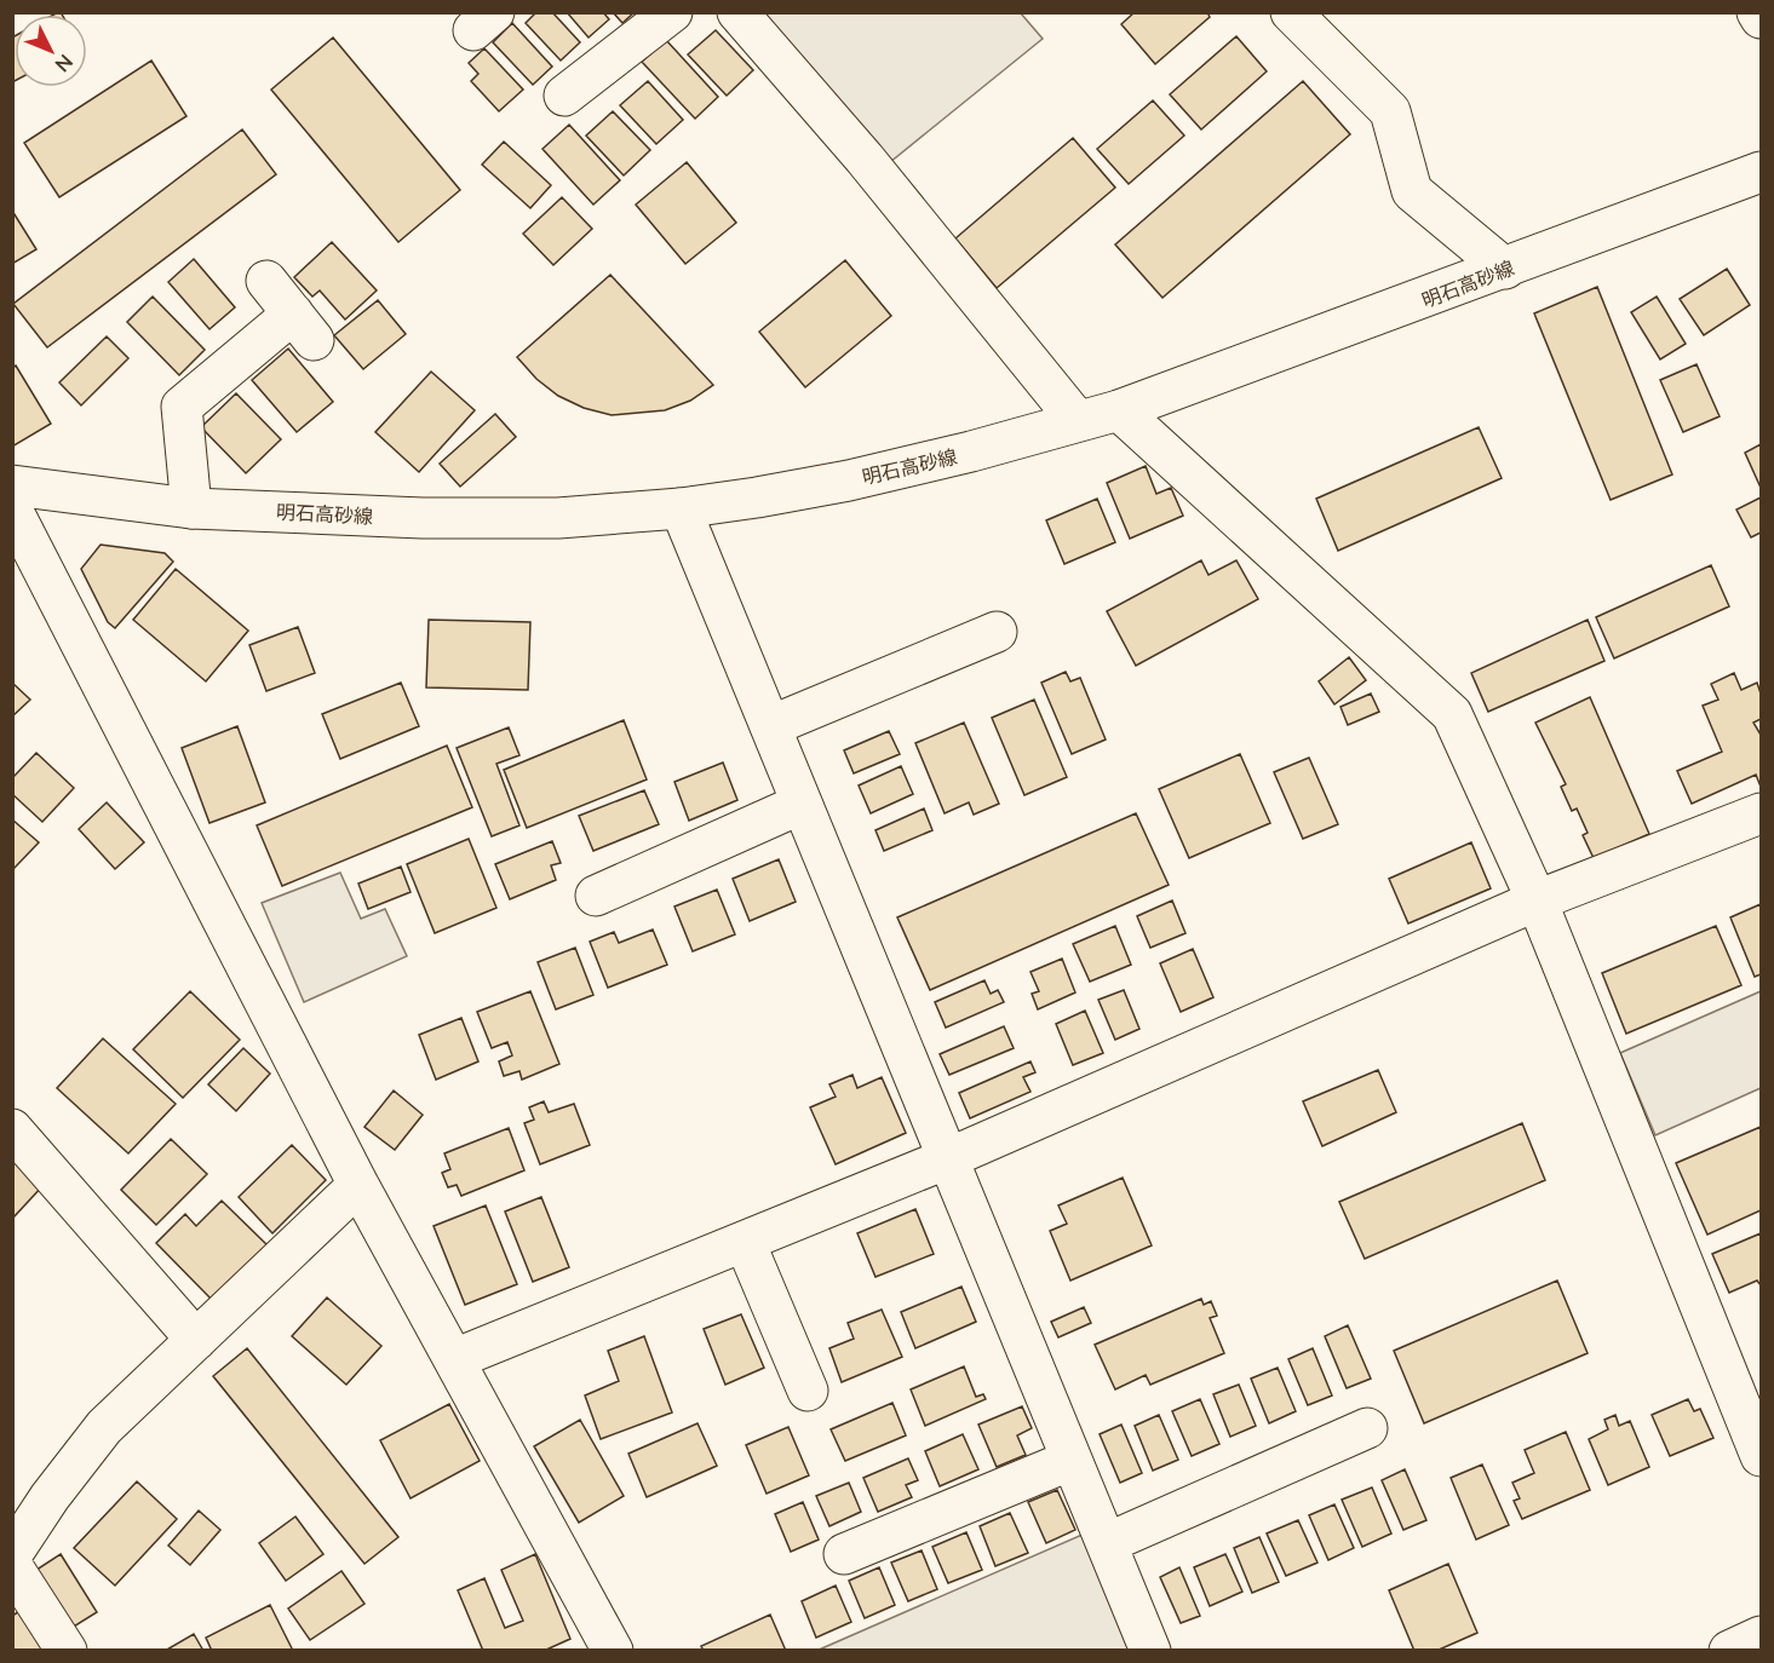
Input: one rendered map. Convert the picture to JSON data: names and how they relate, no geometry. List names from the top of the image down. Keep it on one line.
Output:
{"streets":{"street":["明石高砂線"]},"north":"bottom right"}
